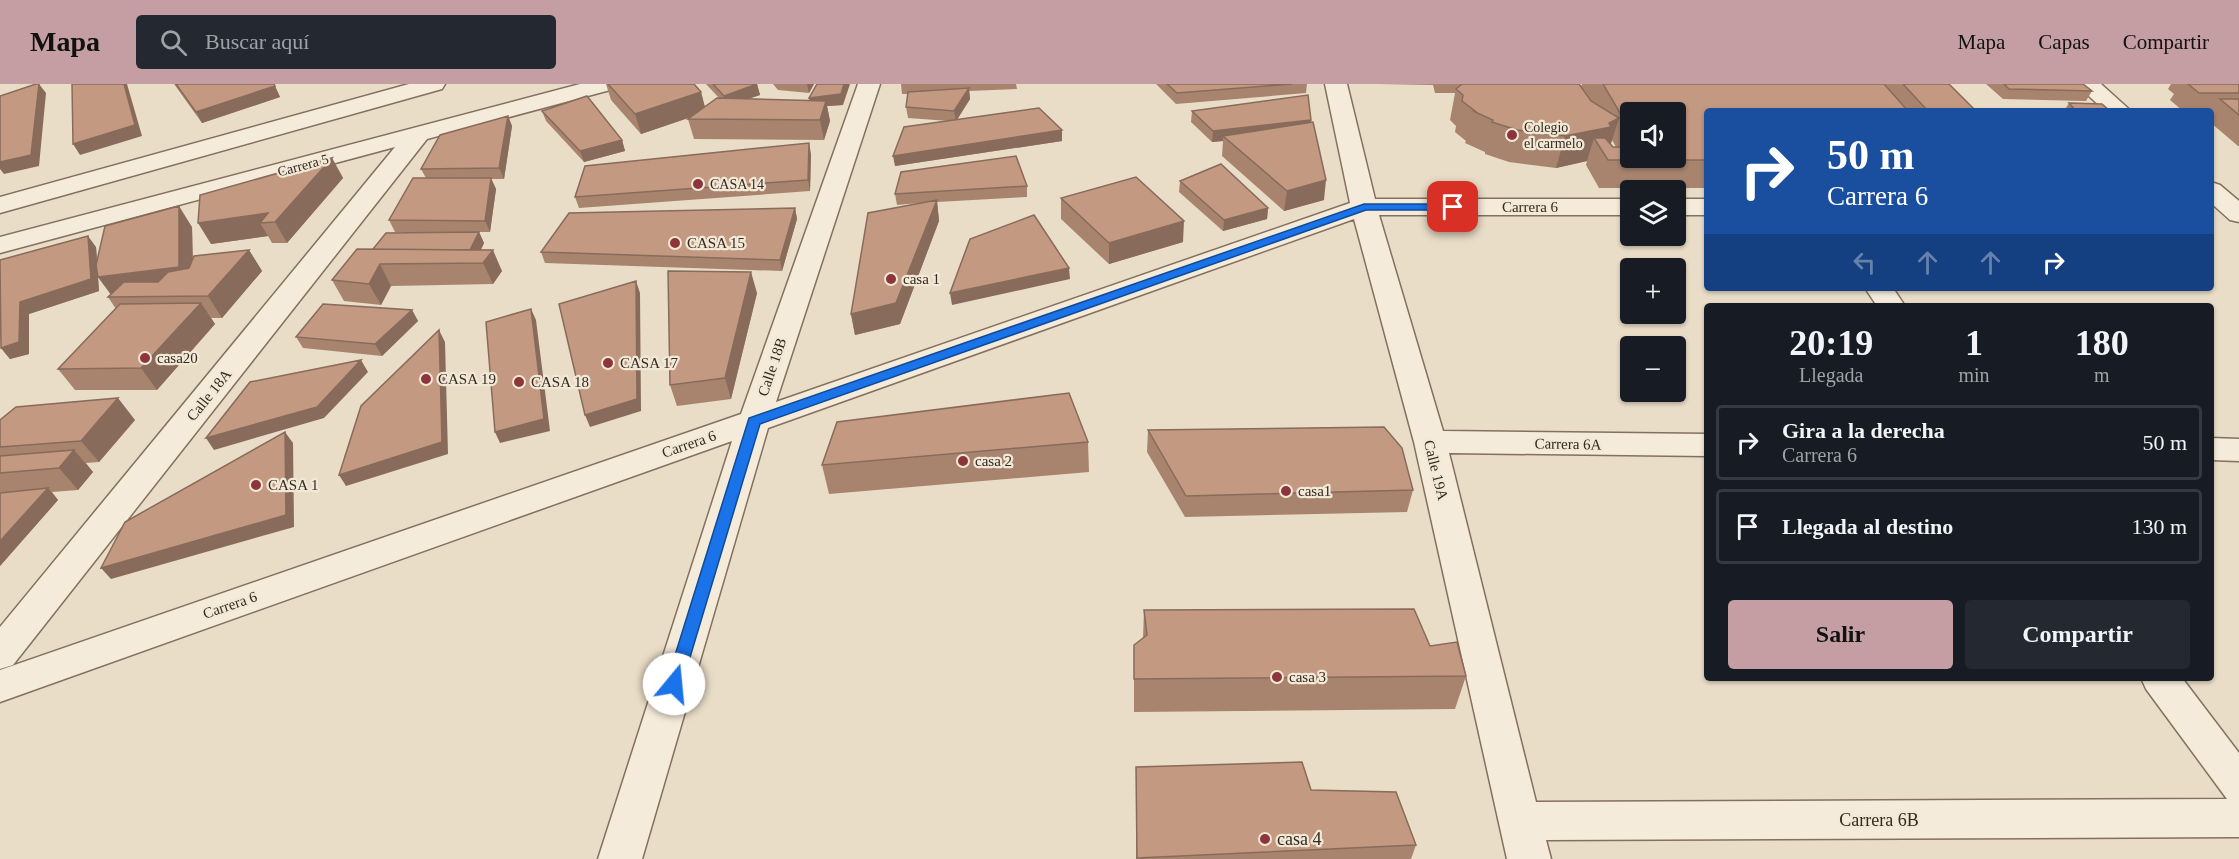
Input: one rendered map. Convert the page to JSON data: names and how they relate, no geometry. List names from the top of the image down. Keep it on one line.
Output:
{"streets":{"street":["Carrera 5","Carrera 6","Calle 18B","Calle 18A","Carrera 6A","Calle 19A","Carrera 6B"]},"crossings":[["Carrera 5","Calle 18A"],["Carrera 6","Calle 18B"],["Carrera 6","Calle 19A"],["Carrera 6A","Calle 19A"],["Calle 19A","Carrera 6B"]],"places":["Colegio el carmelo","CASA 14","CASA 15","casa 1","casa20","CASA 17","CASA 19","CASA 18","casa 2","CASA 1","casa1","casa 3","casa 4"],"page":{"header":"Mapa","search":"Buscar aquí","nav":["Mapa","Capas","Compartir"],"map_buttons":["+","−"],"turn":["50 m","Carrera 6"],"eta":["20:19","Llegada","1","min","180","m"],"list":[{"name":"Gira a la derecha","note":"Carrera 6","value":"50 m"},{"name":"Llegada al destino","value":"130 m"}],"buttons":["Salir","Compartir"]}}
